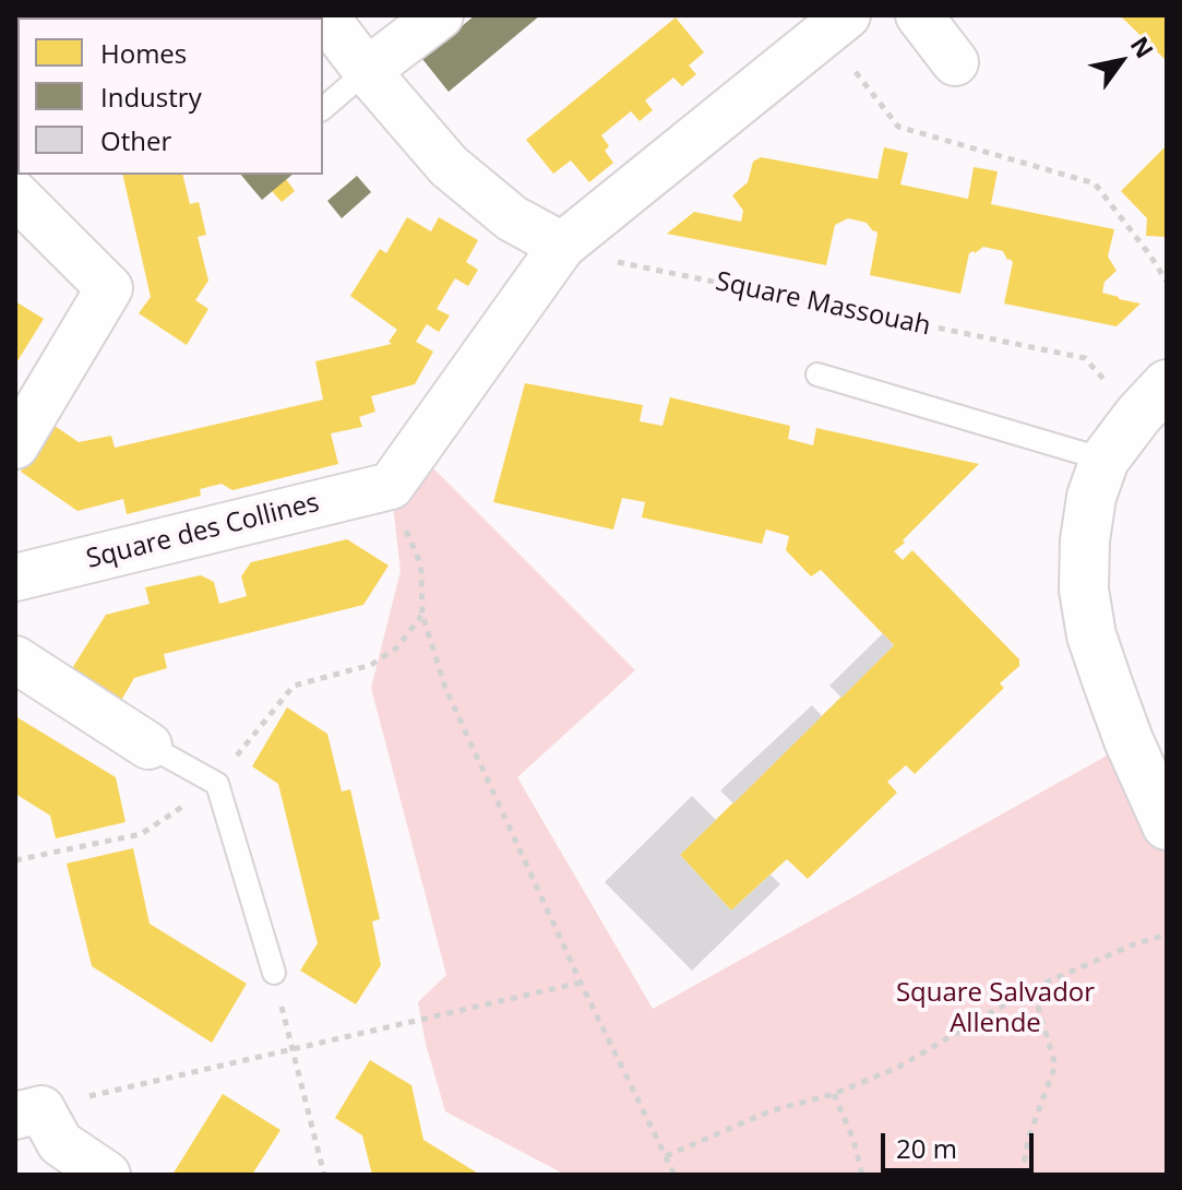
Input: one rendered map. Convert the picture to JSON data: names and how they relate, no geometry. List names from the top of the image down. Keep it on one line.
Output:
{"streets":{"street":["Square des Collines"],"path":["Square Massouah"]},"parks":["Square Salvador Allende"],"legend":["Homes","Industry","Other"],"scale_bar":"20 m","north":"top right"}
